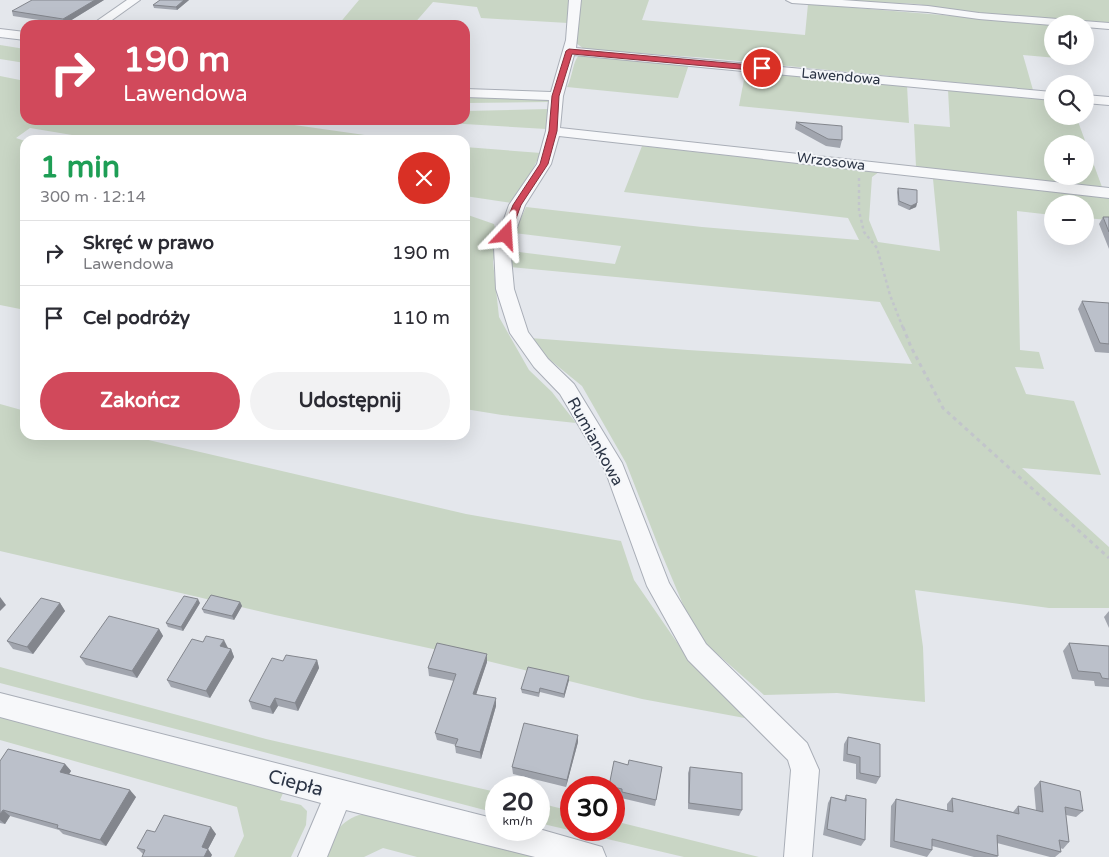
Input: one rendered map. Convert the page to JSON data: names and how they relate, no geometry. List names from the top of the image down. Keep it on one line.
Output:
{"streets":{"street":["Lawendowa","Wrzosowa","Rumiankowa","Ciepła"]},"crossings":[["Lawendowa","Rumiankowa"],["Wrzosowa","Rumiankowa"]],"page":{"map_buttons":["+","−"],"turn":["190 m","Lawendowa"],"heading":["1 min","300 m · 12:14"],"list":[{"name":"Skręć w prawo","note":"Lawendowa","value":"190 m"},{"name":"Cel podróży","value":"110 m"}],"buttons":["Zakończ","Udostępnij"],"speed":"20 km/h","limit":"30"}}
